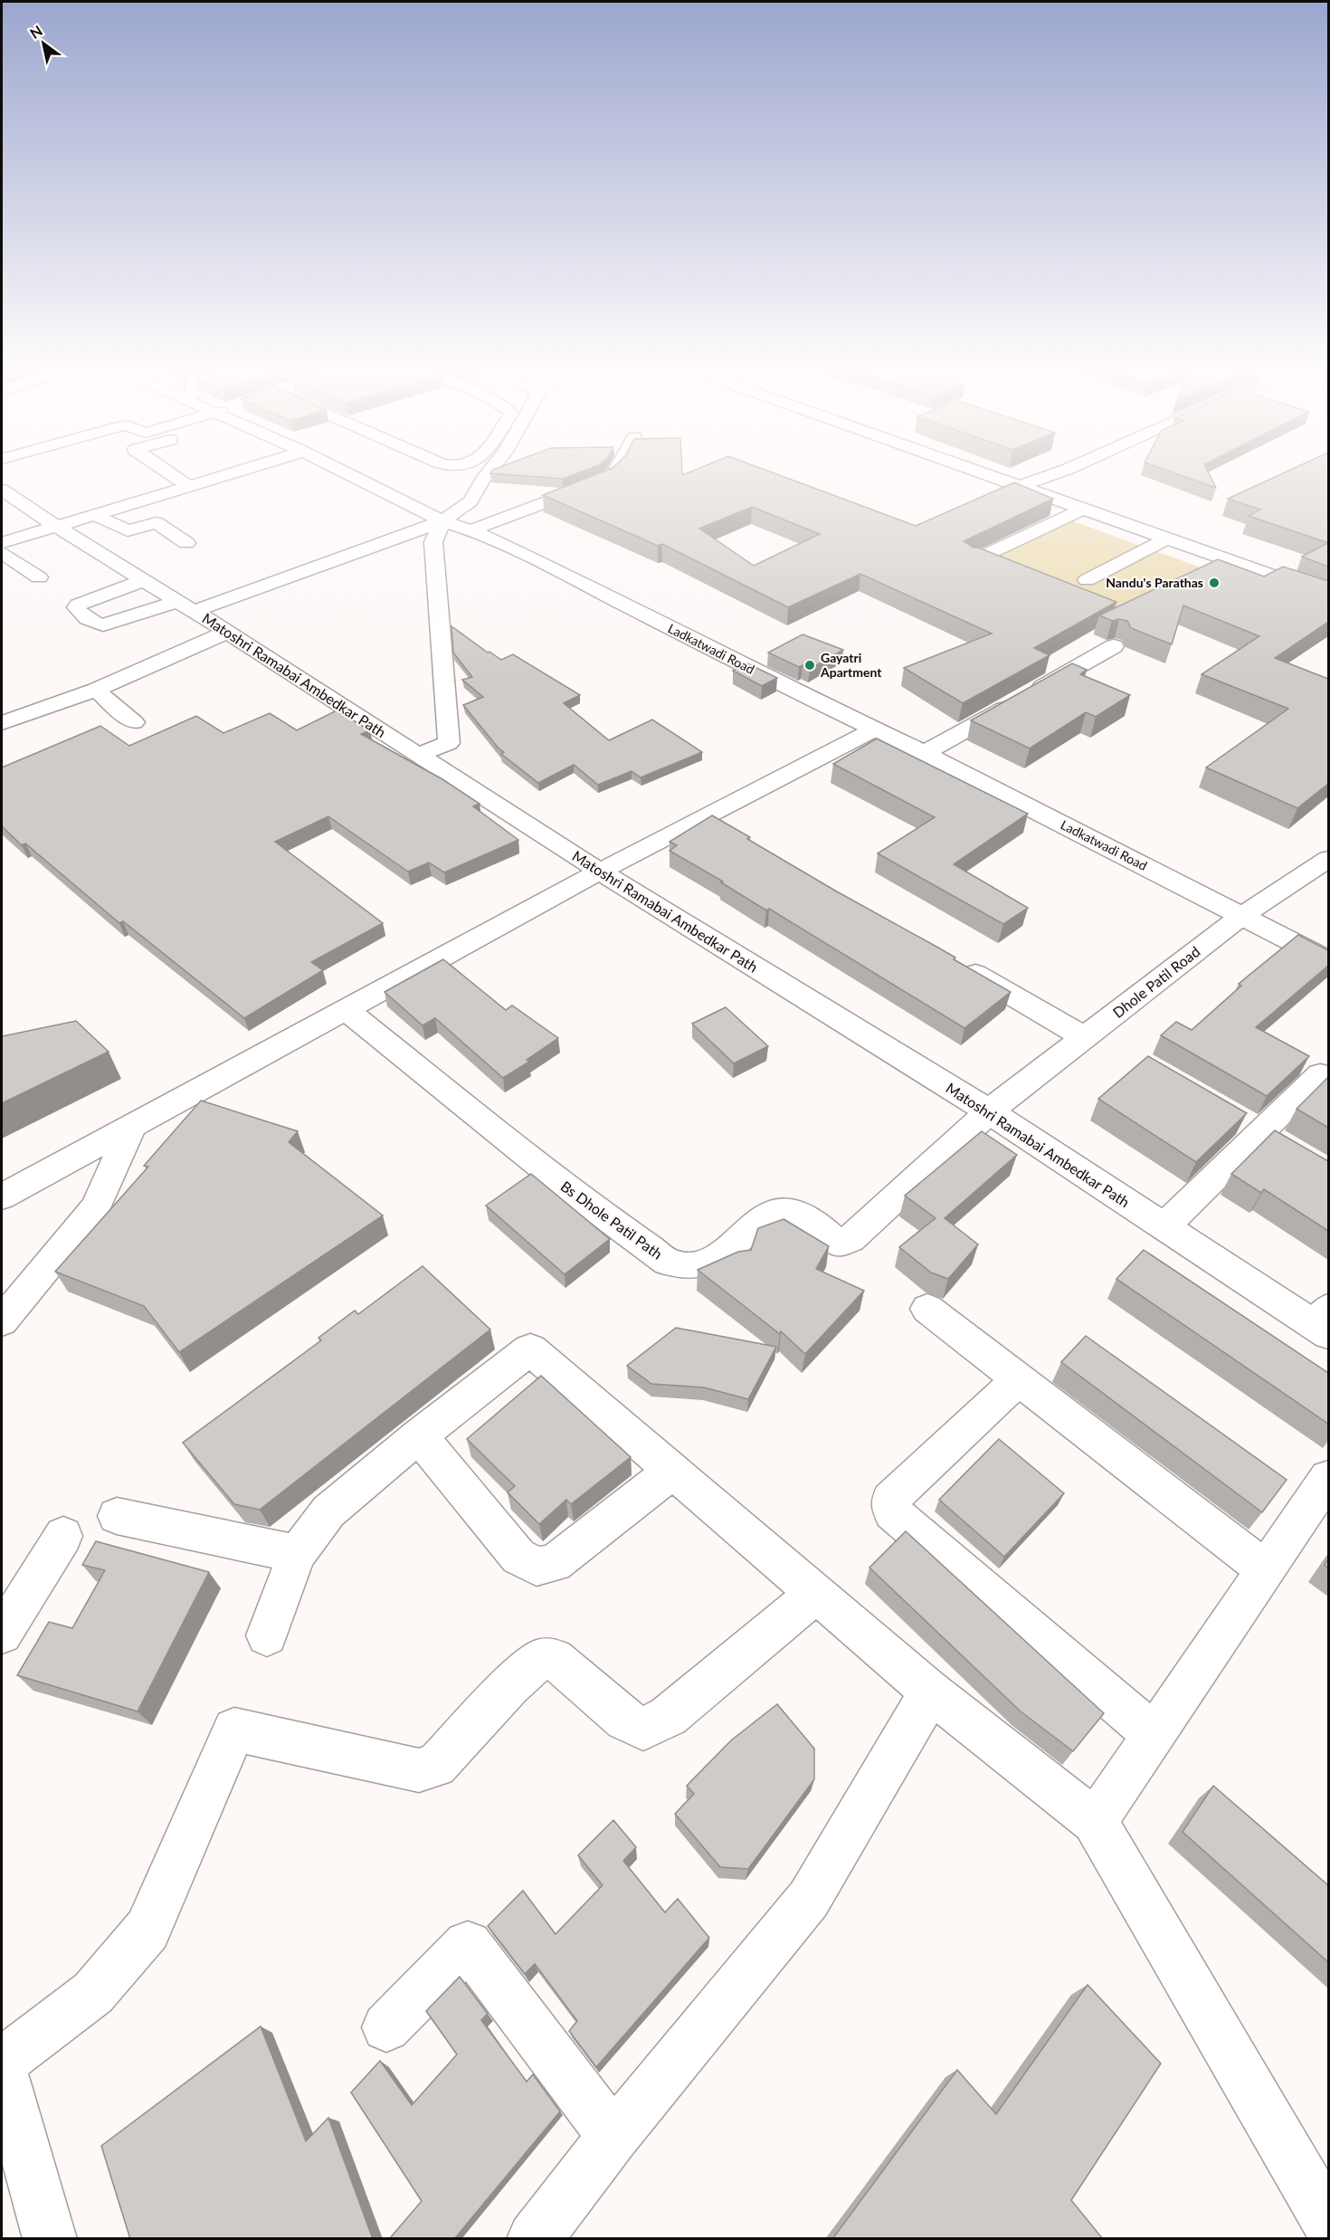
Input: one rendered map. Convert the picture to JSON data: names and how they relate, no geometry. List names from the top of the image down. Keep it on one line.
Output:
{"streets":{"street":["Ladkatwadi Road","Matoshri Ramabai Ambedkar Path","Dhole Patil Road","Bs Dhole Patil Path"]},"crossings":[["Ladkatwadi Road","Dhole Patil Road"],["Matoshri Ramabai Ambedkar Path","Dhole Patil Road"],["Matoshri Ramabai Ambedkar Path","Bs Dhole Patil Path"],["Dhole Patil Road","Bs Dhole Patil Path"]],"places":["Nandu's Parathas","Gayatri Apartment"],"north":"top left"}
